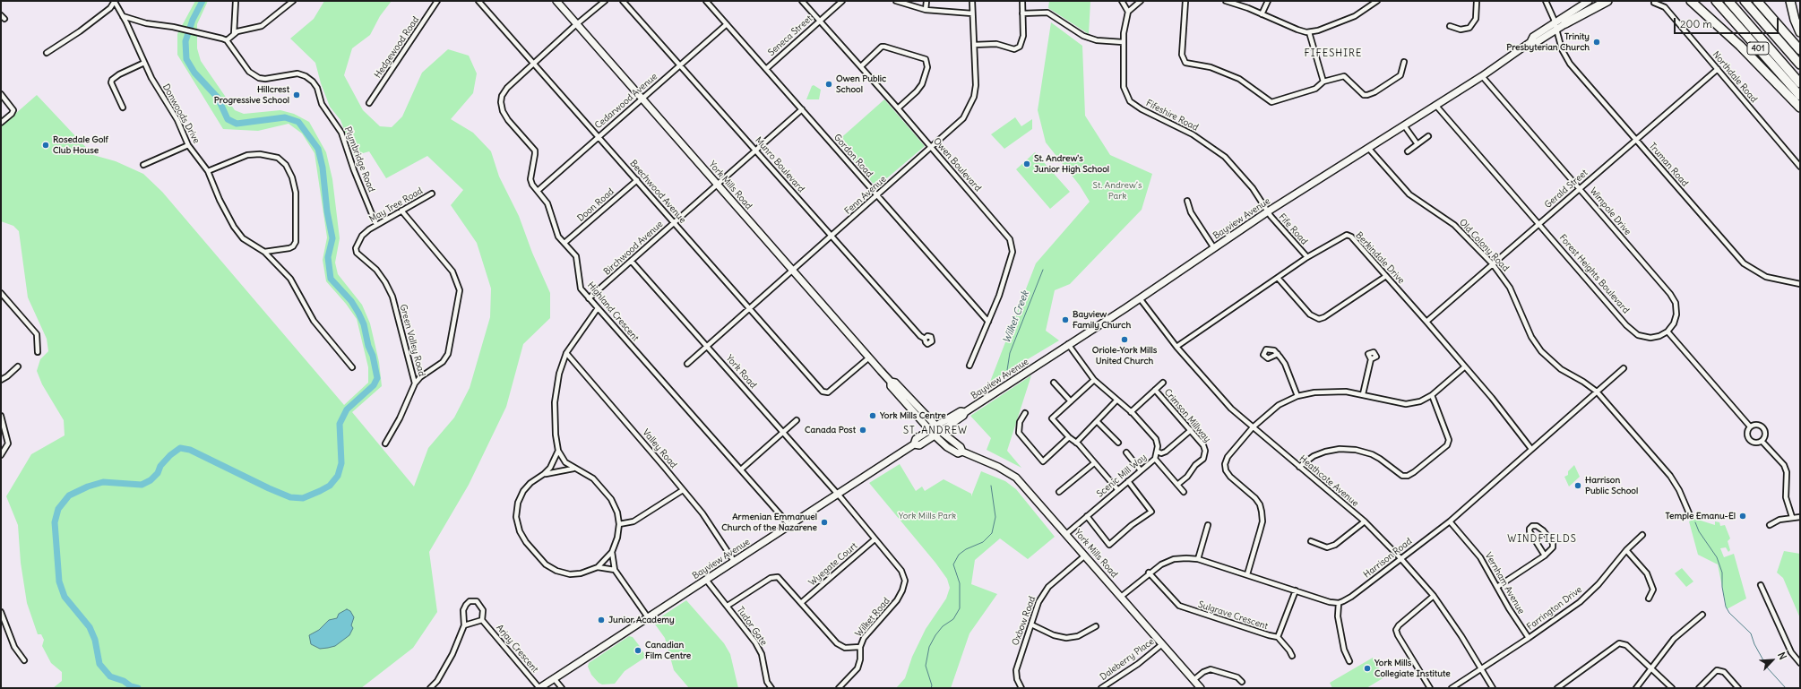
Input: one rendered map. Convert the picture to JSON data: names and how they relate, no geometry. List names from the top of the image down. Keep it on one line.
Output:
{"streets":{"highway":["401"],"main road":["York Mills Road","Bayview Avenue"],"street":["Seneca Street","Hedgewood Road","Northdale Road","Cedarwood Avenue","Donwoods Drive","Fifeshire Road","Gordon Road","Plymbridge Road","Munro Boulevard","Owen Boulevard","Truman Road","Gerald Street","Beechwood Avenue","Fenn Avenue","May Tree Road","Doon Road","Wimpole Drive","Fife Road","Old Colony Road","Birchwood Avenue","Berkindale Drive","Forest Heights Boulevard","Highland Crescent","Green Valley Road","York Road","Crimson Millway","Valley Road","Scenic Mill Way","Heathcote Avenue","Harrison Road","Wyegate Court","Vernham Avenue","Farrington Drive","Sulgrave Crescent","Wilket Road","Oxbow Road","Tudor Gate","Arjay Crescent","Daleberry Place"]},"crossings":[["Seneca Street","Gordon Road"],["Seneca Street","Owen Boulevard"],["Northdale Road","Gerald Street"],["Cedarwood Avenue","Gordon Road"],["Cedarwood Avenue","Munro Boulevard"],["Cedarwood Avenue","York Mills Road"],["Cedarwood Avenue","Beechwood Avenue"],["Cedarwood Avenue","Highland Crescent"],["Fifeshire Road","Bayview Avenue"],["Fifeshire Road","Fife Road"],["Gordon Road","Owen Boulevard"],["Gordon Road","Fenn Avenue"],["Gordon Road","Birchwood Avenue"],["Plymbridge Road","May Tree Road"],["Munro Boulevard","Fenn Avenue"],["Munro Boulevard","Birchwood Avenue"],["Owen Boulevard","Fenn Avenue"],["Truman Road","Gerald Street"],["Truman Road","Bayview Avenue"],["York Mills Road","Beechwood Avenue"],["York Mills Road","Fenn Avenue"],["York Mills Road","Bayview Avenue"],["York Mills Road","Birchwood Avenue"],["York Mills Road","Highland Crescent"],["York Mills Road","Scenic Mill Way"],["York Mills Road","Oxbow Road"],["York Mills Road","Daleberry Place"],["Gerald Street","Wimpole Drive"],["Gerald Street","Old Colony Road"],["Gerald Street","Berkindale Drive"],["Gerald Street","Forest Heights Boulevard"],["Beechwood Avenue","Fenn Avenue"],["Beechwood Avenue","Doon Road"],["Beechwood Avenue","Birchwood Avenue"],["Beechwood Avenue","Highland Crescent"],["Fenn Avenue","York Road"],["May Tree Road","Green Valley Road"],["Doon Road","Highland Crescent"],["Wimpole Drive","Bayview Avenue"],["Wimpole Drive","Forest Heights Boulevard"],["Bayview Avenue","Fife Road"],["Bayview Avenue","Old Colony Road"],["Bayview Avenue","Forest Heights Boulevard"],["Bayview Avenue","Highland Crescent"],["Bayview Avenue","York Road"],["Bayview Avenue","Valley Road"],["Bayview Avenue","Scenic Mill Way"],["Bayview Avenue","Heathcote Avenue"],["Bayview Avenue","Wilket Road"],["Bayview Avenue","Tudor Gate"],["Bayview Avenue","Arjay Crescent"],["Fife Road","Berkindale Drive"],["Old Colony Road","Harrison Road"],["Birchwood Avenue","Highland Crescent"],["Birchwood Avenue","York Road"],["Berkindale Drive","Heathcote Avenue"],["Berkindale Drive","Harrison Road"],["York Road","Wilket Road"],["Crimson Millway","Scenic Mill Way"],["Heathcote Avenue","Harrison Road"],["Heathcote Avenue","Farrington Drive"],["Harrison Road","Vernham Avenue"],["Wyegate Court","Wilket Road"],["Vernham Avenue","Farrington Drive"],["Wilket Road","Tudor Gate"]],"districts":["FIFESHIRE","ST. ANDREW","WINDFIELDS"],"water":["Wilket Creek"],"parks":["St. Andrew’s Park","York Mills Park"],"places":["Trinity Presbyterian Church","Owen Public School","Hillcrest Progressive School","Rosedale Golf Club House","St. Andrew's Junior High School","Bayview Family Church","Oriole-York Mills United Church","York Mills Centre","Canada Post","Harrison Public School","Temple Emanu-El","Armenian Emmanuel Church of the Nazarene","Junior Academy","Canadian Film Centre","York Mills Collegiate Institute"],"scale_bar":"200 m","north":"top right"}
